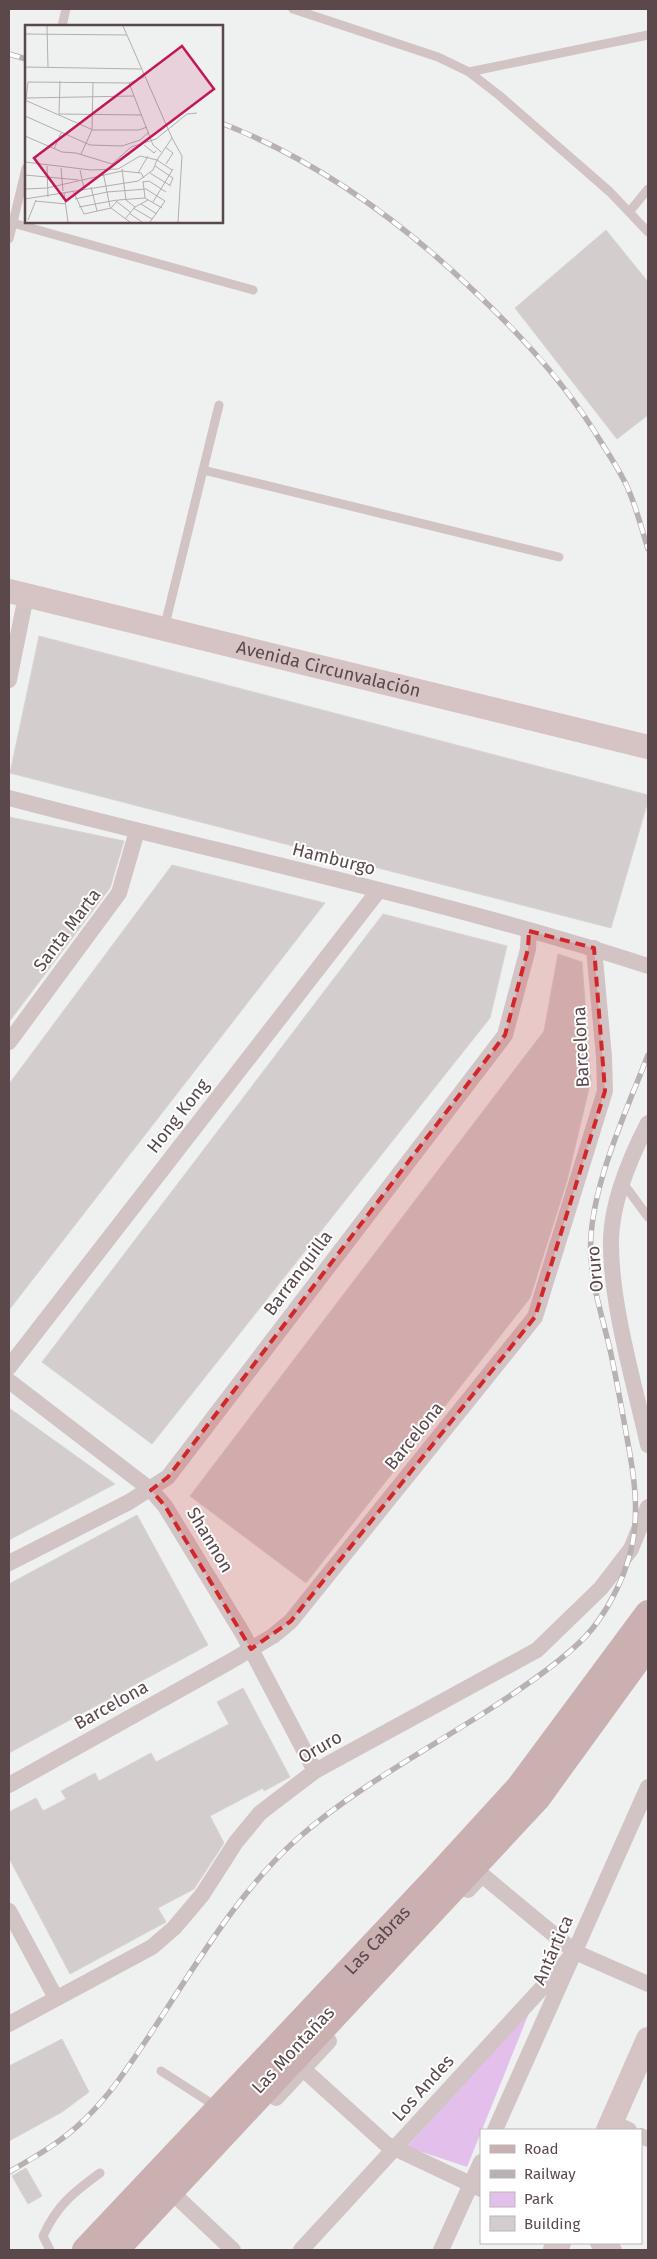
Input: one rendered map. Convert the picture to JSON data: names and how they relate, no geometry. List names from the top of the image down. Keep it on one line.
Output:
{"streets":{"main road":["Las Cabras"],"street":["Avenida Circunvalación","Hamburgo","Santa Marta","Barcelona","Hong Kong","Oruro","Barranquilla","Shannon","Antártica","Las Montañas","Los Andes"]},"crossings":[["Hamburgo","Santa Marta"],["Hamburgo","Barcelona"],["Hamburgo","Hong Kong"],["Hamburgo","Barranquilla"],["Barcelona","Shannon"],["Oruro","Shannon"],["Barranquilla","Shannon"],["Antártica","Las Montañas"],["Antártica","Los Andes"],["Las Montañas","Los Andes"]],"legend":["Road","Railway","Park","Building"]}
